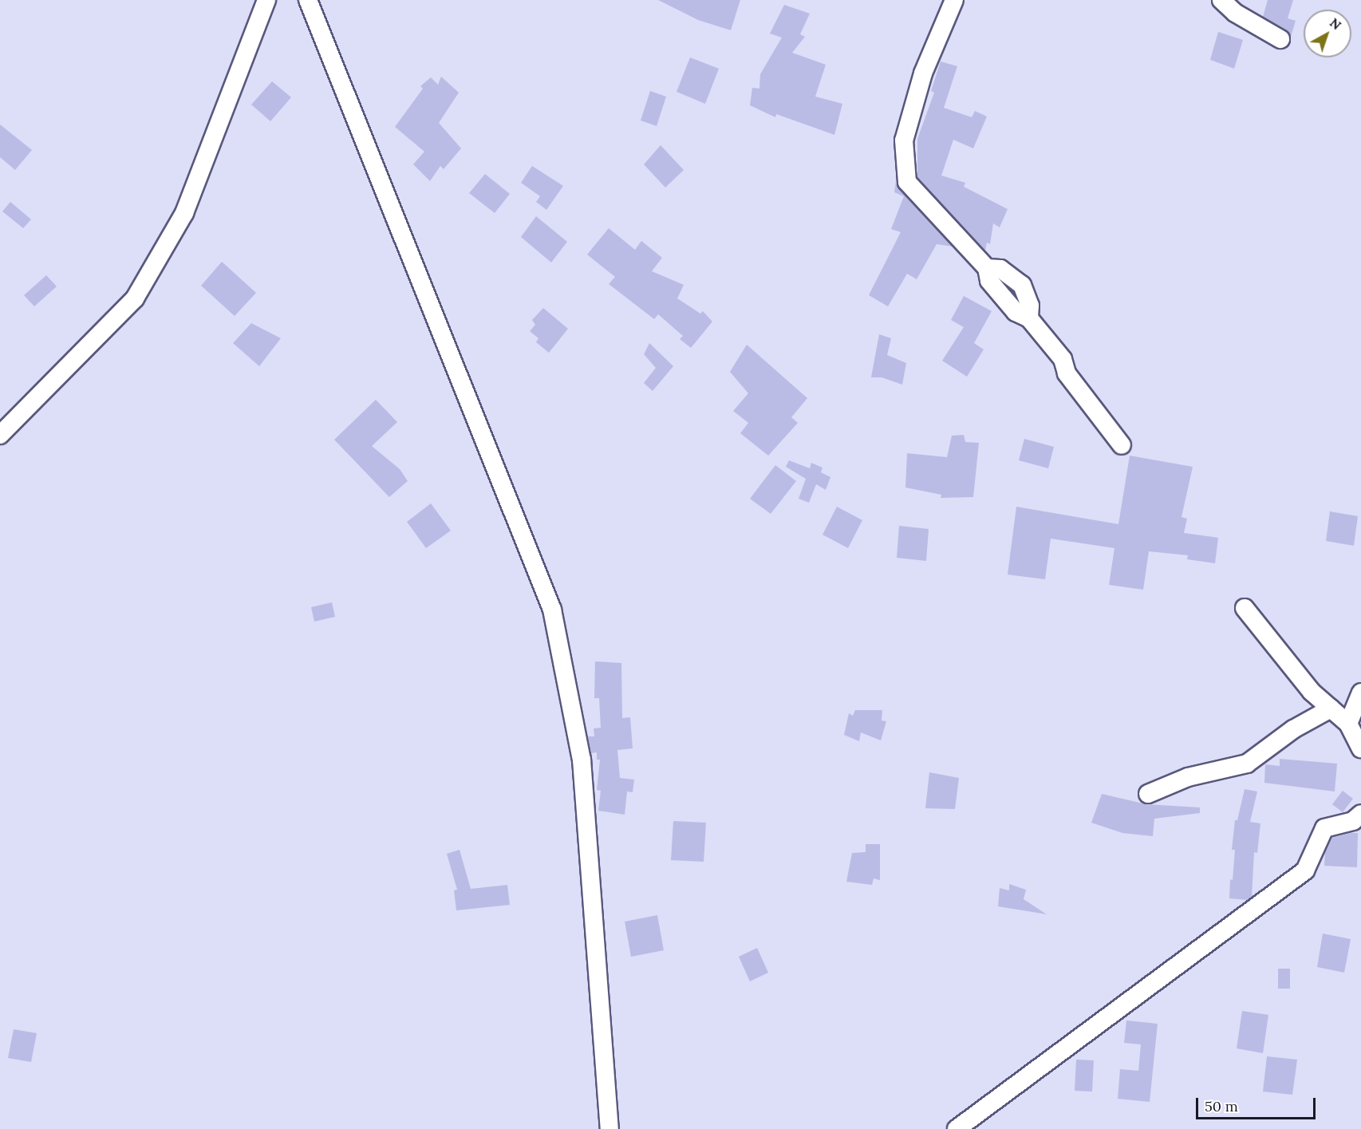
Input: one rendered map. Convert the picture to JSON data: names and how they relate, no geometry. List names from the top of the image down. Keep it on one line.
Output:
{"scale_bar":"50 m","north":"top right"}
